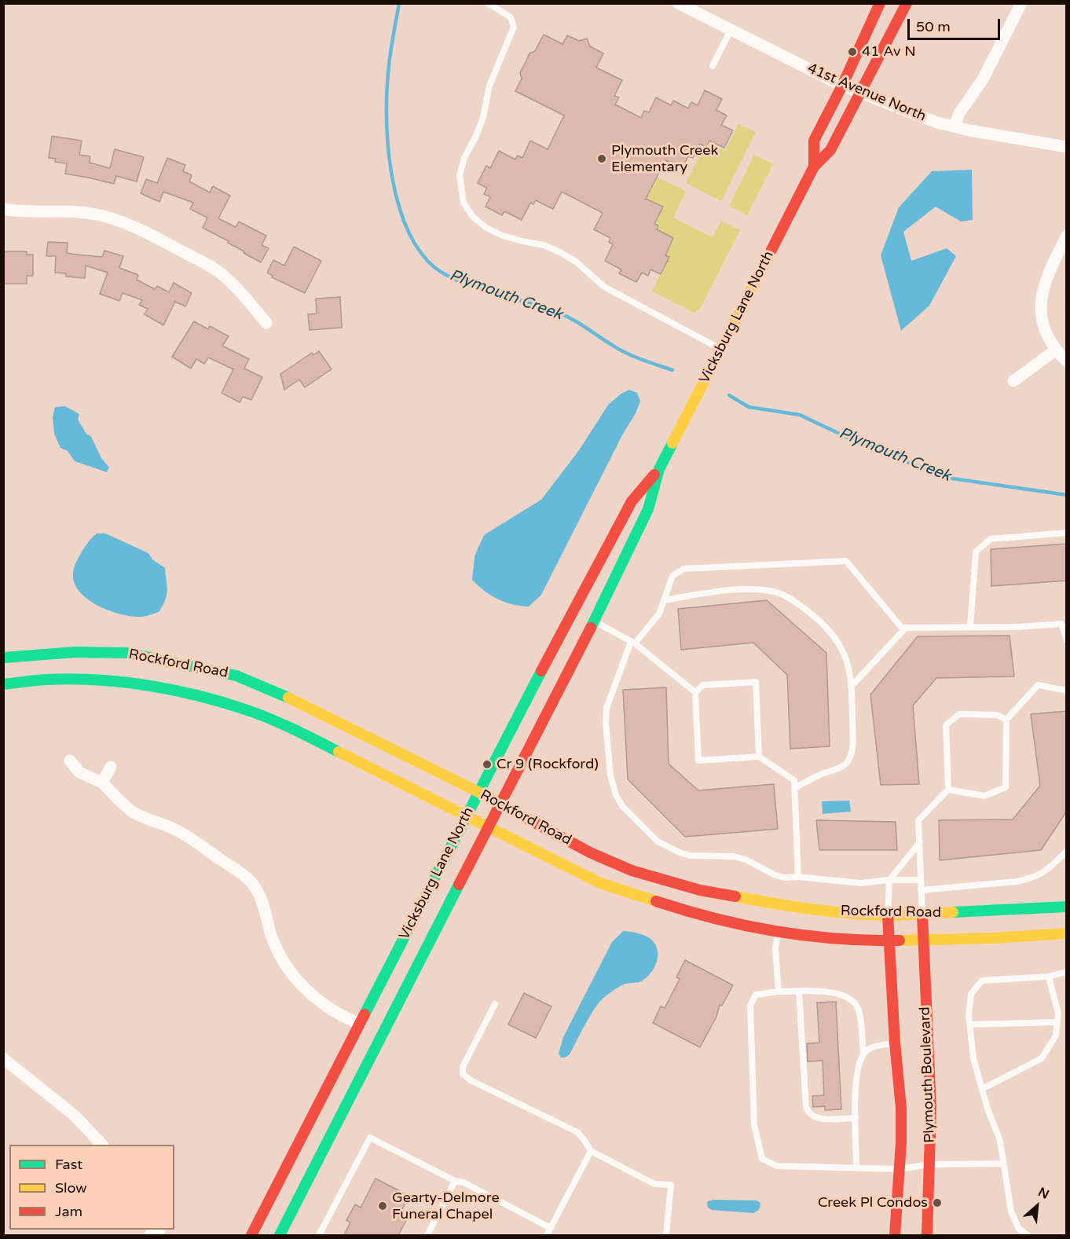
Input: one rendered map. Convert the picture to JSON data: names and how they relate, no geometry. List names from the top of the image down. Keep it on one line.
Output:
{"streets":{"main road":["Vicksburg Lane North","Rockford Road","Plymouth Boulevard"],"street":["41st Avenue North"]},"crossings":[["41st Avenue North","Vicksburg Lane North"],["Vicksburg Lane North","Rockford Road"],["Rockford Road","Plymouth Boulevard"]],"water":["Plymouth Creek"],"places":["41 Av N","Plymouth Creek Elementary","Cr 9 (Rockford)","Creek Pl Condos","Gearty-Delmore Funeral Chapel"],"legend":["Fast","Slow","Jam"],"scale_bar":"50 m","north":"top right"}
